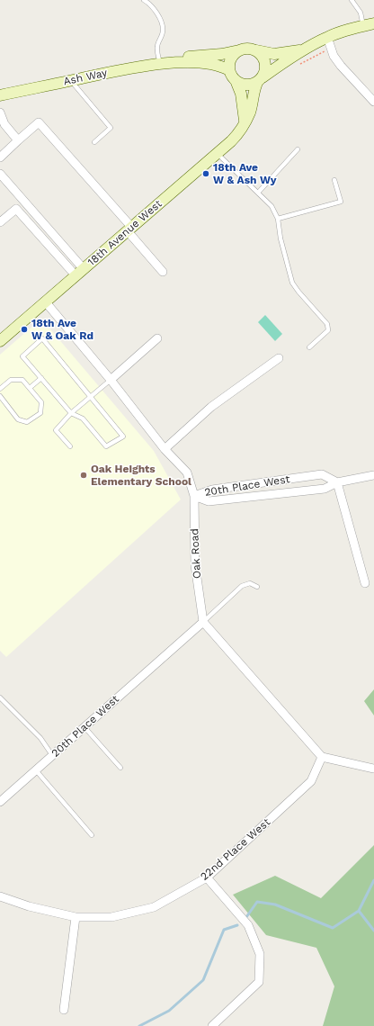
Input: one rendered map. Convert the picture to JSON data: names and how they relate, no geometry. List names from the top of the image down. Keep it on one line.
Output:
{"streets":{"street":["Ash Way","18th Avenue West","20th Place West","Oak Road","22nd Place West"]},"crossings":[["Ash Way","18th Avenue West"],["18th Avenue West","Oak Road"],["20th Place West","Oak Road"]],"places":["18th Ave W & Ash Wy","18th Ave W & Oak Rd","Oak Heights Elementary School"]}
